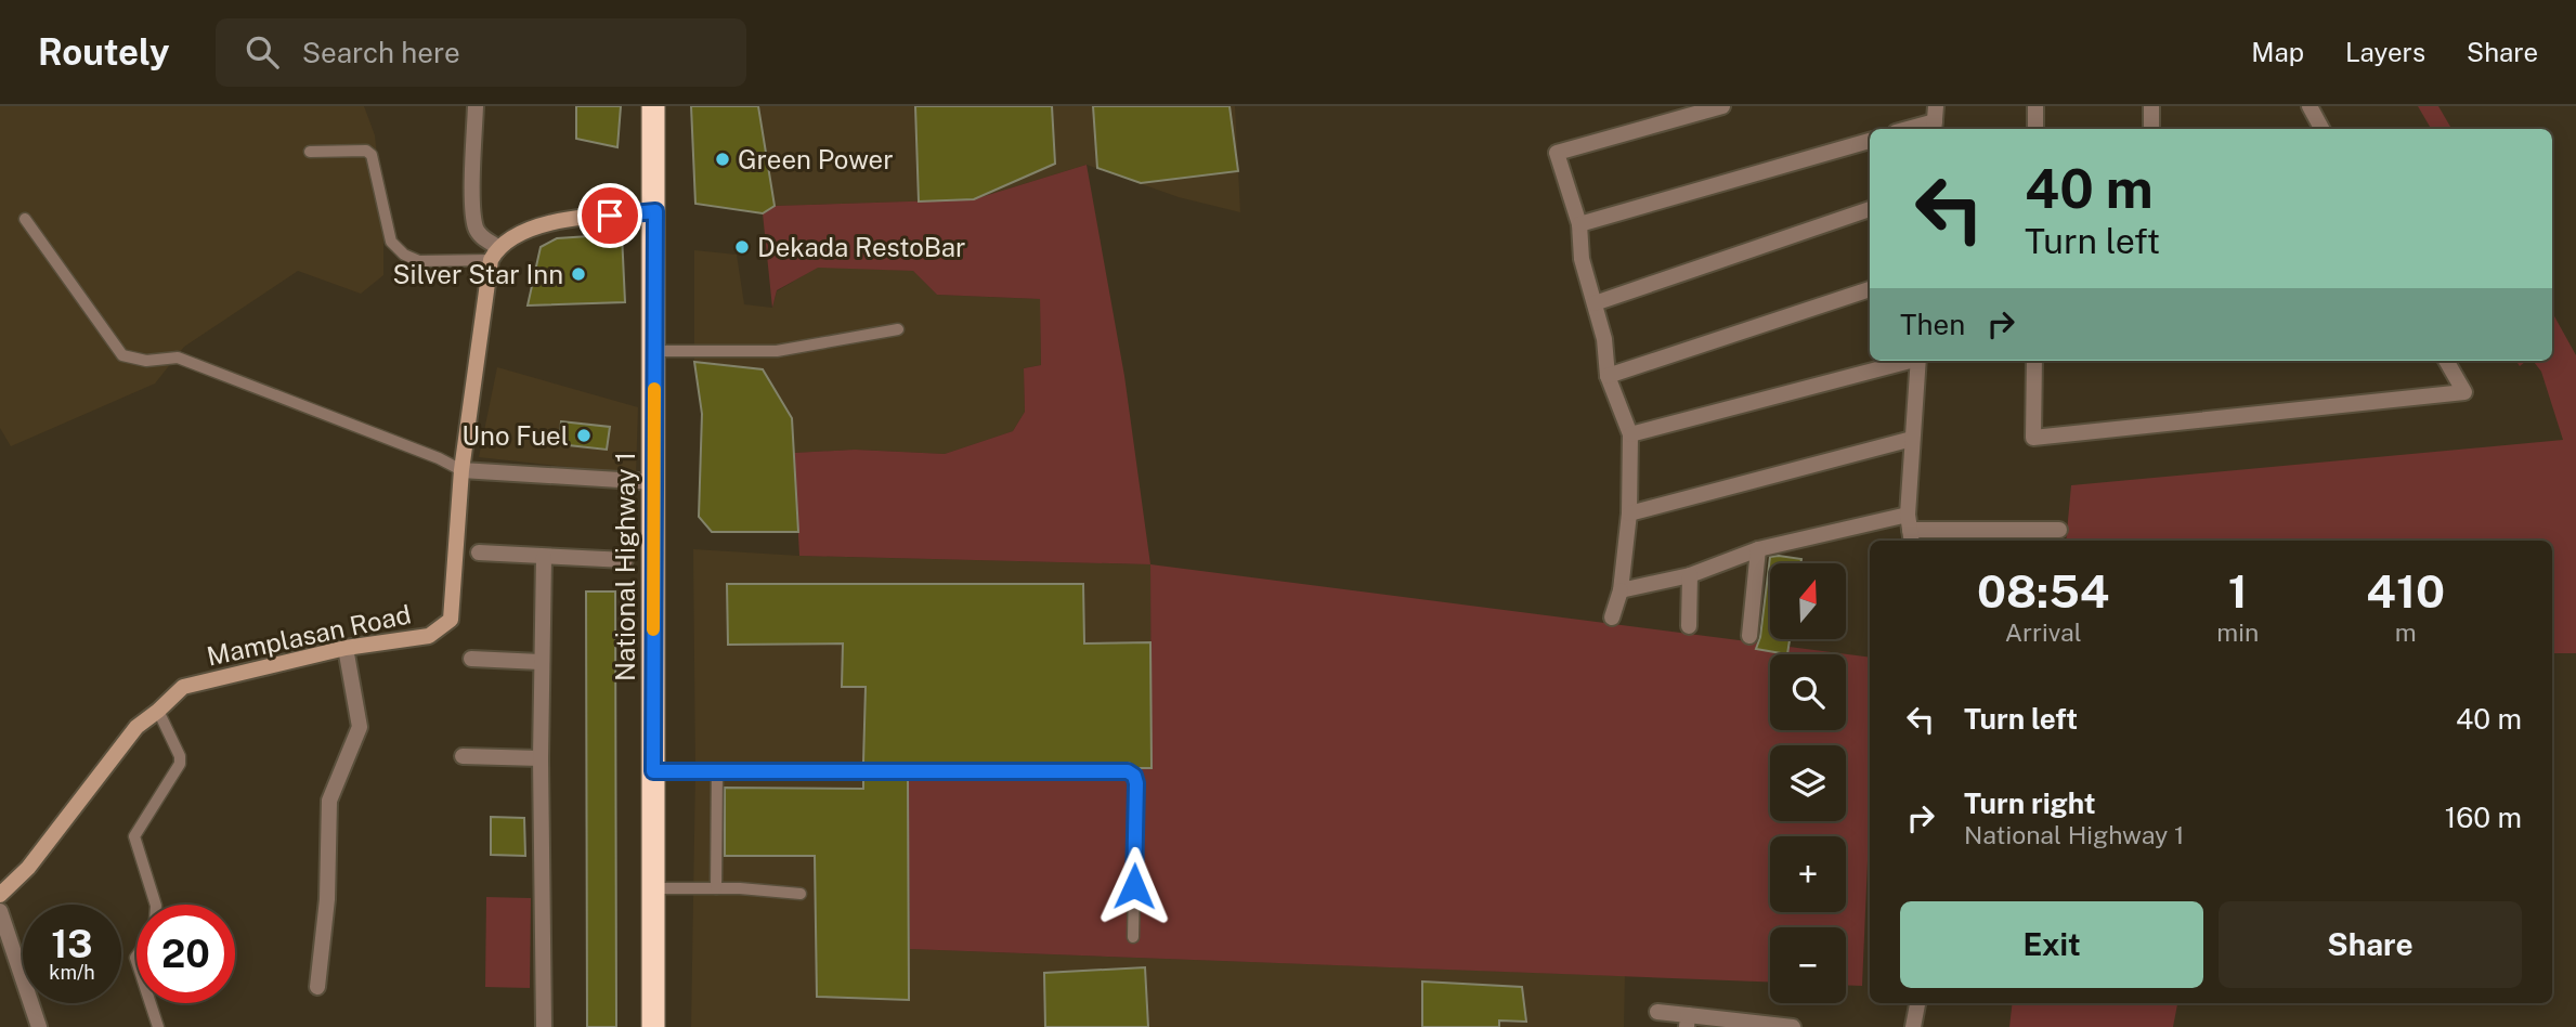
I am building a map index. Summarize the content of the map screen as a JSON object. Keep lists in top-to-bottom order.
{
  "streets": {
    "highway": ["National Highway 1"],
    "street": ["Mamplasan Road"]
  },
  "places": [
    "Green Power",
    "Dekada RestoBar",
    "Silver Star Inn",
    "Uno Fuel"
  ],
  "north": "top",
  "page": {
    "header": "Routely",
    "search": "Search here",
    "nav": ["Map", "Layers", "Share"],
    "turn": ["40 m", "Turn left"],
    "then": "Then",
    "eta": [
      "08:54",
      "Arrival",
      "1",
      "min",
      "410",
      "m"
    ],
    "map_buttons": ["+", "−"],
    "list": [
      {
        "name": "Turn left",
        "value": "40 m"
      },
      {
        "name": "Turn right",
        "note": "National Highway 1",
        "value": "160 m"
      }
    ],
    "buttons": ["Exit", "Share"],
    "speed": "13 km/h",
    "limit": "20"
  }
}
